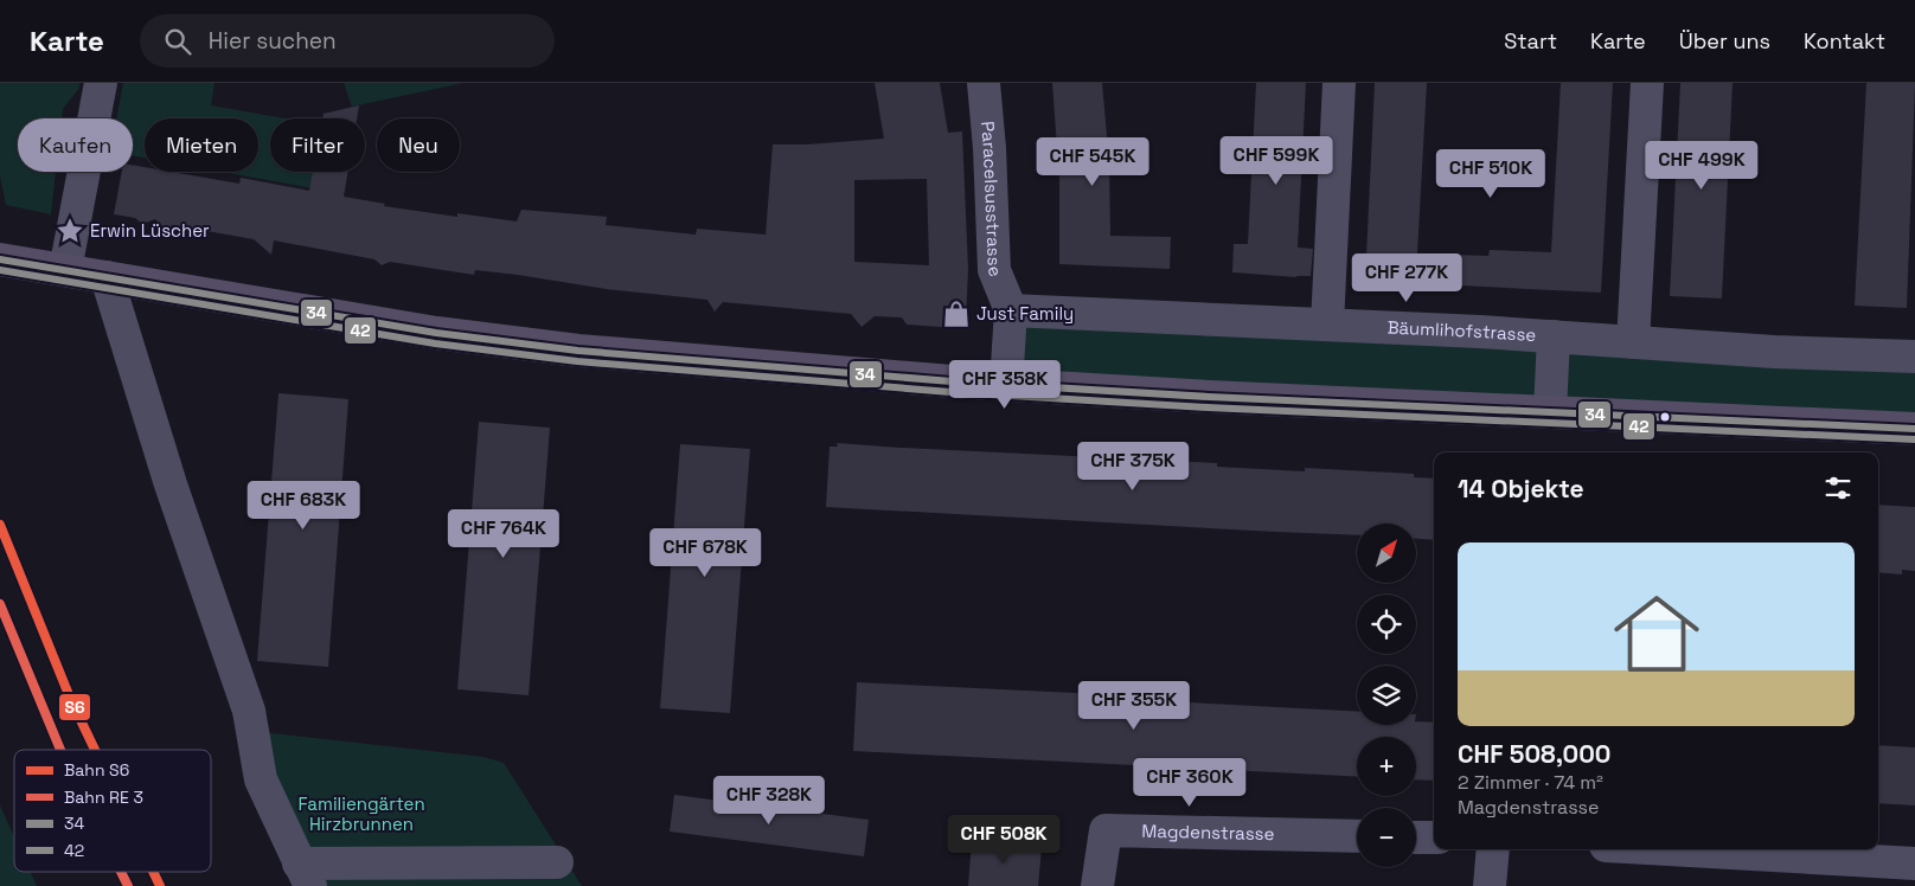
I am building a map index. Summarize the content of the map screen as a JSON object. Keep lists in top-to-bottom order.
{
  "streets": {
    "street": ["Paracelsusstrasse", "Bäumlihofstrasse", "Magdenstrasse"]
  },
  "crossings": [
    ["Paracelsusstrasse", "Bäumlihofstrasse"]
  ],
  "parks": ["Familiengärten Hirzbrunnen"],
  "places": {
    "place": ["Erwin Lüscher"],
    "shop": ["Just Family"]
  },
  "lines": ["transit line 34", "transit line 42", "rail line S6"],
  "legend": [
    "Bahn S6",
    "Bahn RE 3",
    "34",
    "42"
  ],
  "north": "top right",
  "page": {
    "header": "Karte",
    "search": "Hier suchen",
    "nav": [
      "Start",
      "Karte",
      "Über uns",
      "Kontakt"
    ],
    "chip": [
      "Kaufen",
      "Mieten",
      "Filter",
      "Neu"
    ],
    "price": [
      "CHF 599K",
      "CHF 545K",
      "CHF 499K",
      "CHF 510K",
      "CHF 277K",
      "CHF 358K",
      "CHF 375K",
      "CHF 683K",
      "CHF 764K",
      "CHF 678K",
      "CHF 355K",
      "CHF 360K",
      "CHF 328K",
      "CHF 508K"
    ],
    "heading": "14 Objekte",
    "map_buttons": ["+", "−"],
    "list": [
      {
        "name": "CHF 508,000",
        "note": "2 Zimmer · 74 m² · Magdenstrasse"
      }
    ]
  }
}
